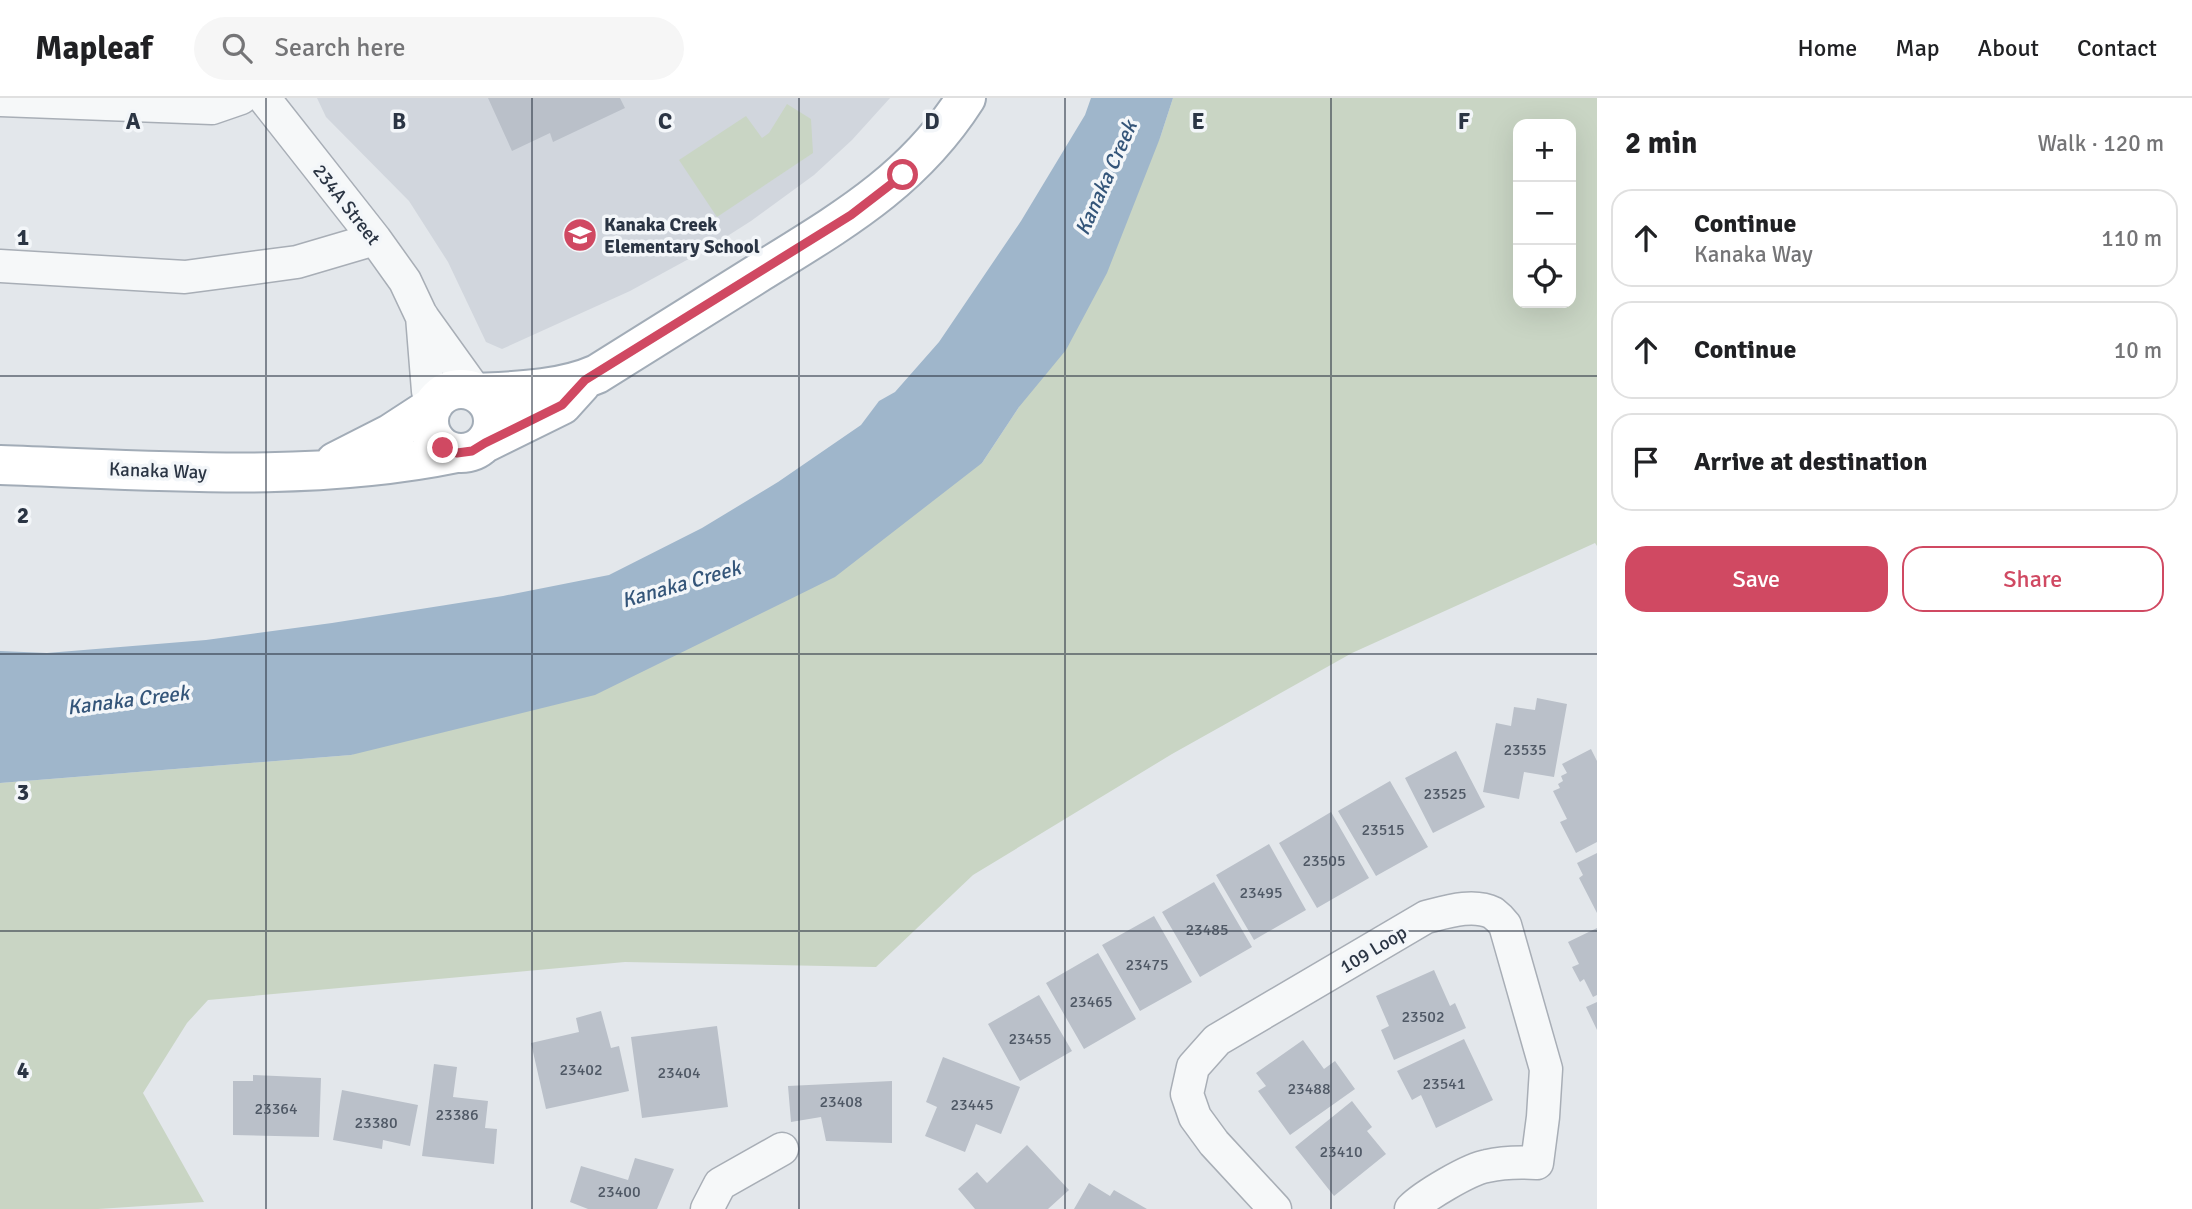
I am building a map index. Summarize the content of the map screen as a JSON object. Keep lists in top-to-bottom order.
{
  "streets": {
    "main road": ["Kanaka Way"],
    "street": ["234A Street", "109 Loop"]
  },
  "crossings": [
    ["234A Street", "Kanaka Way"]
  ],
  "water": ["Kanaka Creek"],
  "places": {
    "school or university": ["Kanaka Creek Elementary School"]
  },
  "house_numbers": [
    "23535",
    "23525",
    "23515",
    "23505",
    "23495",
    "23485",
    "23475",
    "23465",
    "23502",
    "23455",
    "23402",
    "23404",
    "23541",
    "23488",
    "23408",
    "23445",
    "23364",
    "23386",
    "23380",
    "23410",
    "23400"
  ],
  "page": {
    "header": "Mapleaf",
    "search": "Search here",
    "nav": [
      "Home",
      "Map",
      "About",
      "Contact"
    ],
    "heading": ["2 min", "Walk · 120 m"],
    "map_buttons": ["+", "−"],
    "list": [
      ["Continue", "Kanaka Way", "110 m"],
      ["Continue", "10 m"],
      "Arrive at destination"
    ],
    "buttons": ["Save", "Share"]
  },
  "grid": {
    "columns": [
      "A",
      "B",
      "C",
      "D",
      "E",
      "F"
    ],
    "rows": [
      "1",
      "2",
      "3",
      "4"
    ]
  }
}
